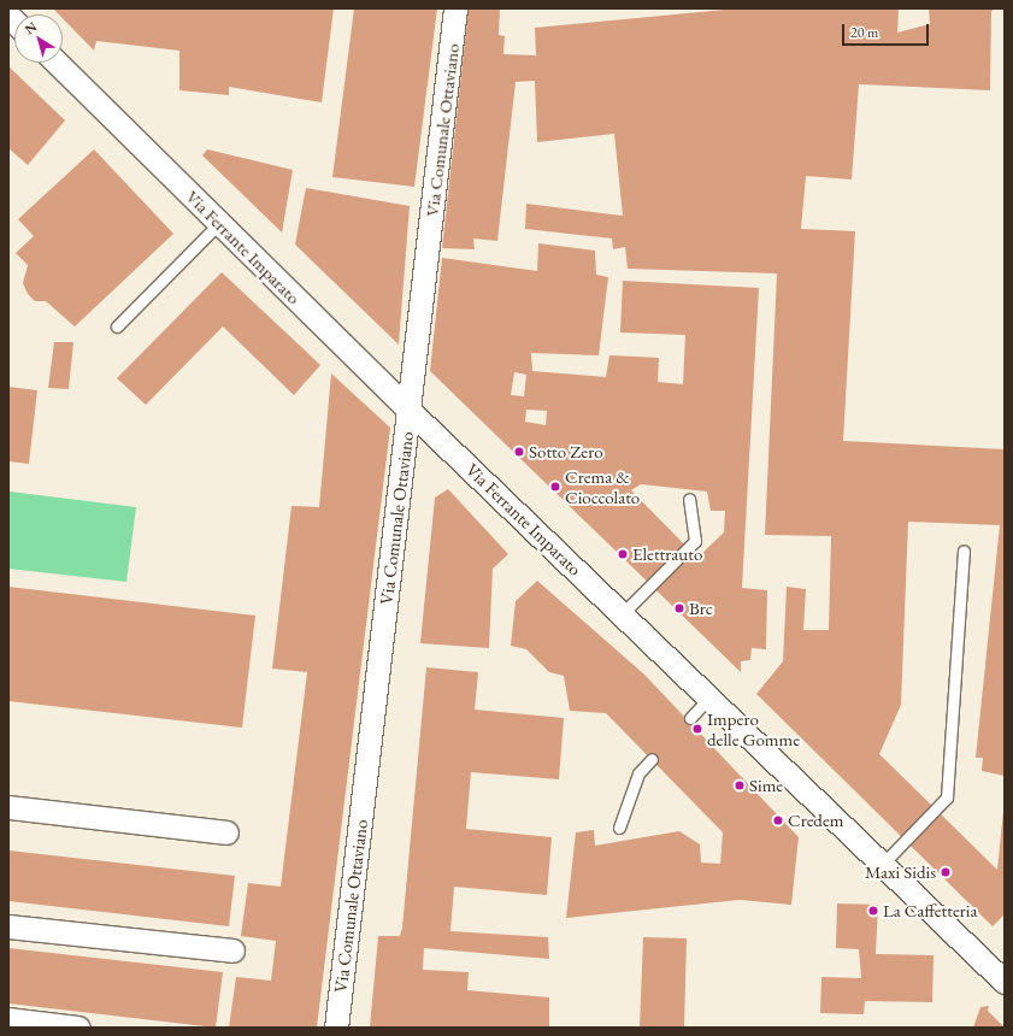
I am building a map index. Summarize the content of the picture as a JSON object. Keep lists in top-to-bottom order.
{
  "streets": {
    "street": ["Via Comunale Ottaviano", "Via Ferrante Imparato"]
  },
  "crossings": [
    ["Via Comunale Ottaviano", "Via Ferrante Imparato"]
  ],
  "places": [
    "Sotto Zero",
    "Crema & Cioccolato",
    "Elettrauto",
    "Brc",
    "Impero delle Gomme",
    "Sime",
    "Credem",
    "Maxi Sidis",
    "La Caffetteria"
  ],
  "scale_bar": "20 m",
  "north": "top left"
}
